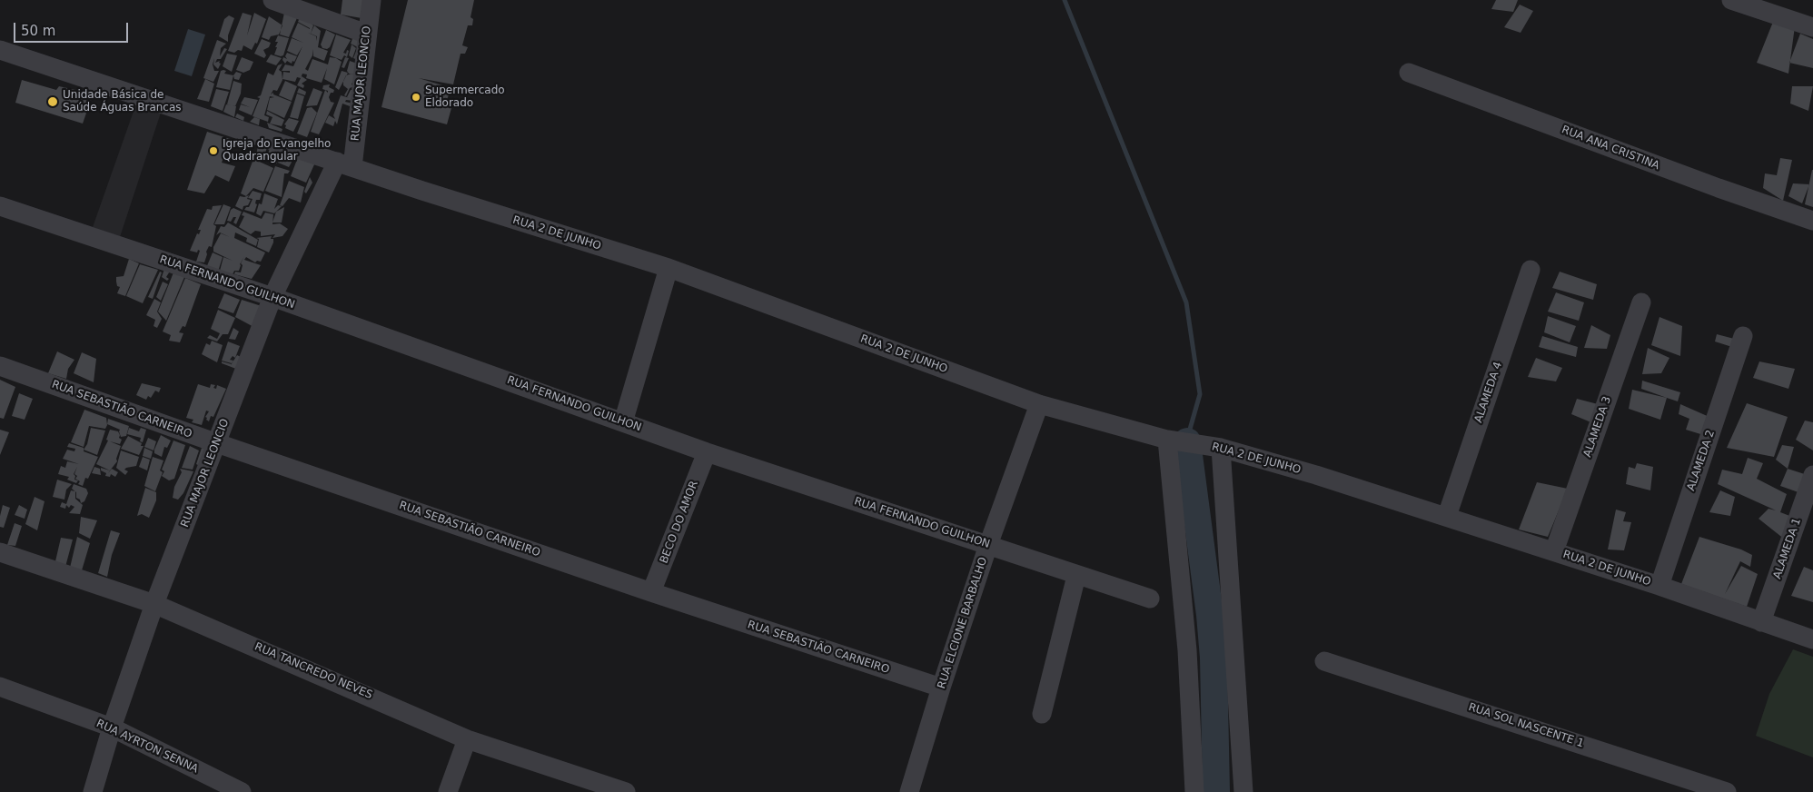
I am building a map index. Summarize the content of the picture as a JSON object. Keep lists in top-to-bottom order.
{
  "streets": {
    "street": [
      "RUA MAJOR LEONCIO",
      "RUA ANA CRISTINA",
      "RUA 2 DE JUNHO",
      "RUA FERNANDO GUILHON",
      "ALAMEDA 4",
      "RUA SEBASTIÃO CARNEIRO",
      "ALAMEDA 3",
      "ALAMEDA 2",
      "BECO DO AMOR",
      "ALAMEDA 1",
      "RUA ELCIONE BARBALHO",
      "RUA TANCREDO NEVES",
      "RUA SOL NASCENTE 1",
      "RUA AYRTON SENNA"
    ]
  },
  "crossings": [
    ["RUA MAJOR LEONCIO", "RUA 2 DE JUNHO"],
    ["RUA MAJOR LEONCIO", "RUA FERNANDO GUILHON"],
    ["RUA MAJOR LEONCIO", "RUA SEBASTIÃO CARNEIRO"],
    ["RUA MAJOR LEONCIO", "RUA TANCREDO NEVES"],
    ["RUA MAJOR LEONCIO", "RUA AYRTON SENNA"],
    ["RUA 2 DE JUNHO", "ALAMEDA 4"],
    ["RUA 2 DE JUNHO", "ALAMEDA 3"],
    ["RUA 2 DE JUNHO", "ALAMEDA 2"],
    ["RUA 2 DE JUNHO", "ALAMEDA 1"],
    ["RUA 2 DE JUNHO", "RUA ELCIONE BARBALHO"],
    ["RUA FERNANDO GUILHON", "BECO DO AMOR"],
    ["RUA FERNANDO GUILHON", "RUA ELCIONE BARBALHO"],
    ["RUA SEBASTIÃO CARNEIRO", "BECO DO AMOR"],
    ["RUA SEBASTIÃO CARNEIRO", "RUA ELCIONE BARBALHO"]
  ],
  "places": ["Supermercado Eldorado", "Unidade Básica de Saúde Águas Brancas", "Igreja do Evangelho Quadrangular"],
  "scale_bar": "50 m"
}
